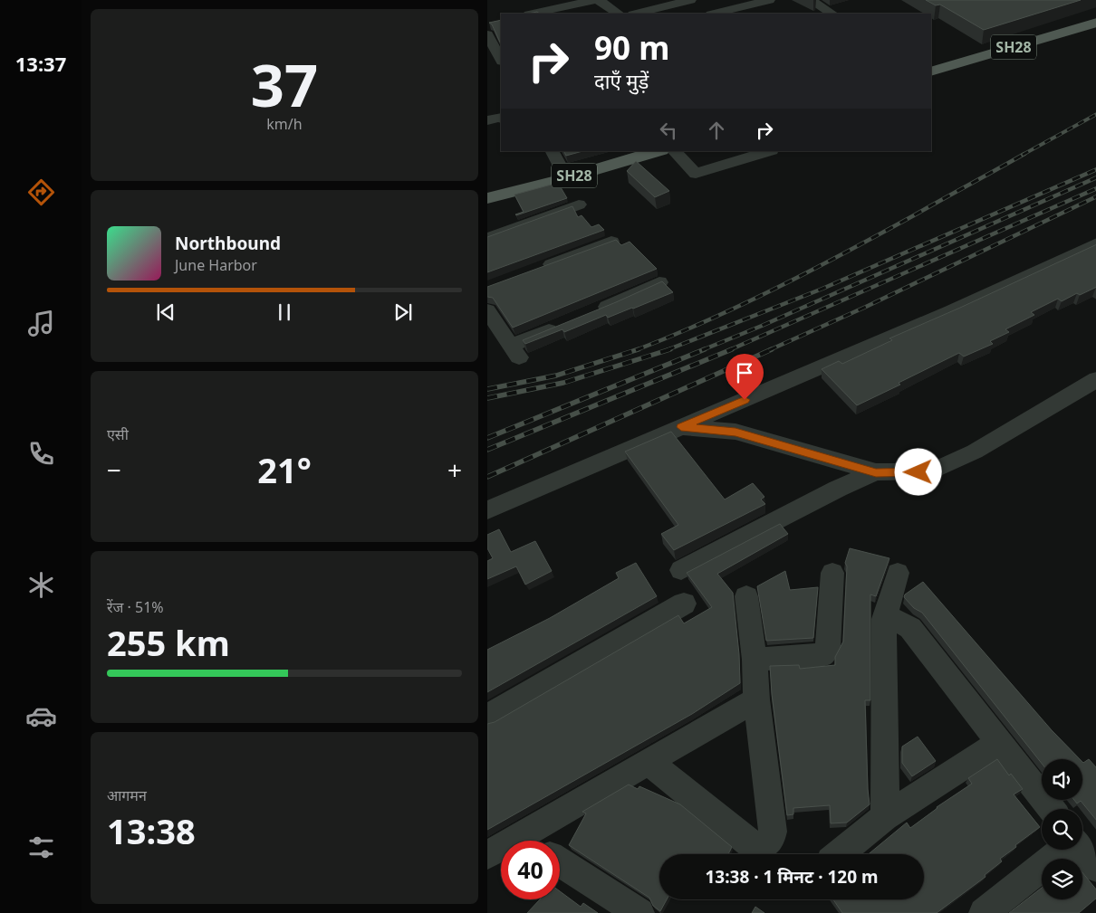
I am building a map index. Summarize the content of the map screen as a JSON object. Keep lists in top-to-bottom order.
{
  "streets": {
    "main road": ["SH28"]
  },
  "page": {
    "tabs": "13:37",
    "tile": [
      ["37", "km/h"],
      "एसी",
      ["रेंज · 51%", "255 km"],
      ["आगमन", "13:38"]
    ],
    "turn": ["90 m", "दाएँ मुड़ें"],
    "song": ["Northbound", "June Harbor"],
    "heat": ["−", "21°", "+"],
    "limit": "40",
    "trip": "13:38 · 1 मिनट · 120 m"
  }
}
